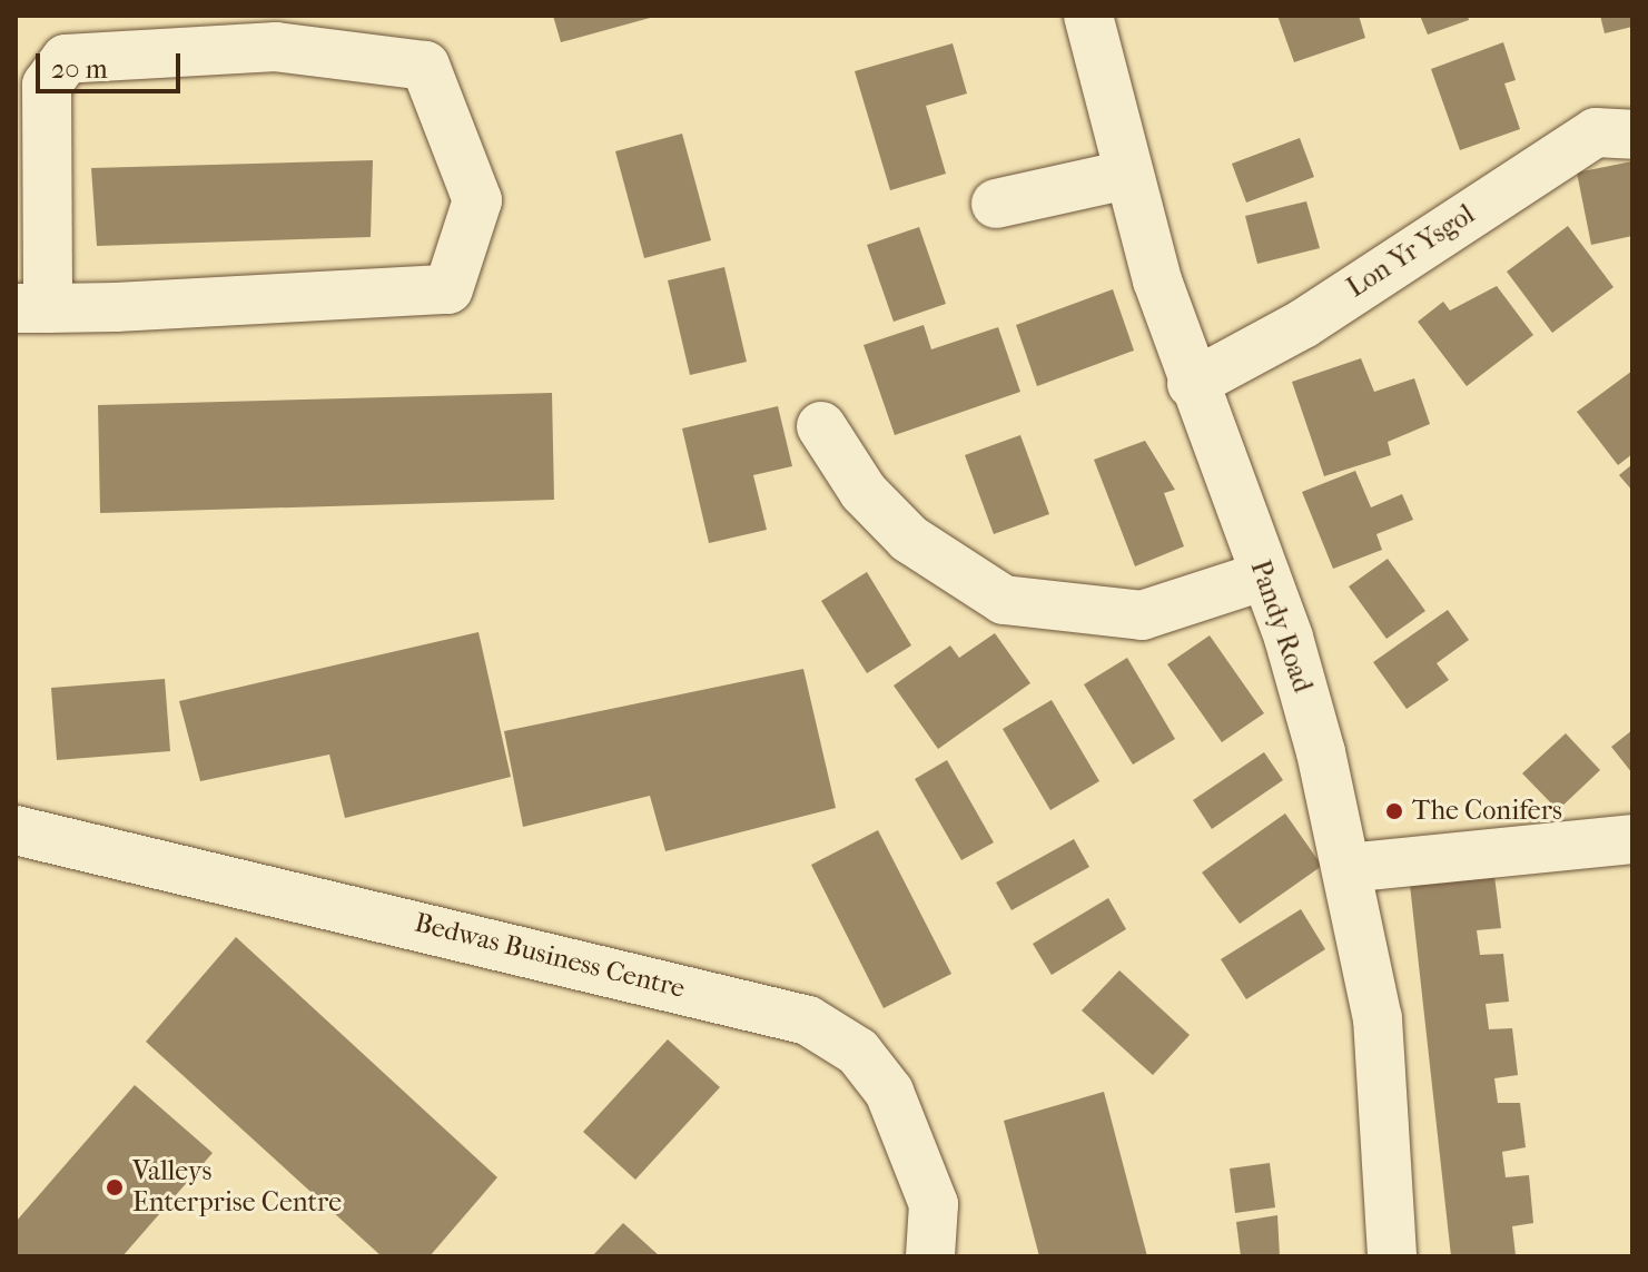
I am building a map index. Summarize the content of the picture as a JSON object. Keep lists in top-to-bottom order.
{
  "streets": {
    "street": ["Lon Yr Ysgol", "Pandy Road", "Bedwas Business Centre"]
  },
  "crossings": [
    ["Lon Yr Ysgol", "Pandy Road"]
  ],
  "places": ["The Conifers", "Valleys Enterprise Centre"],
  "scale_bar": "20 m"
}
